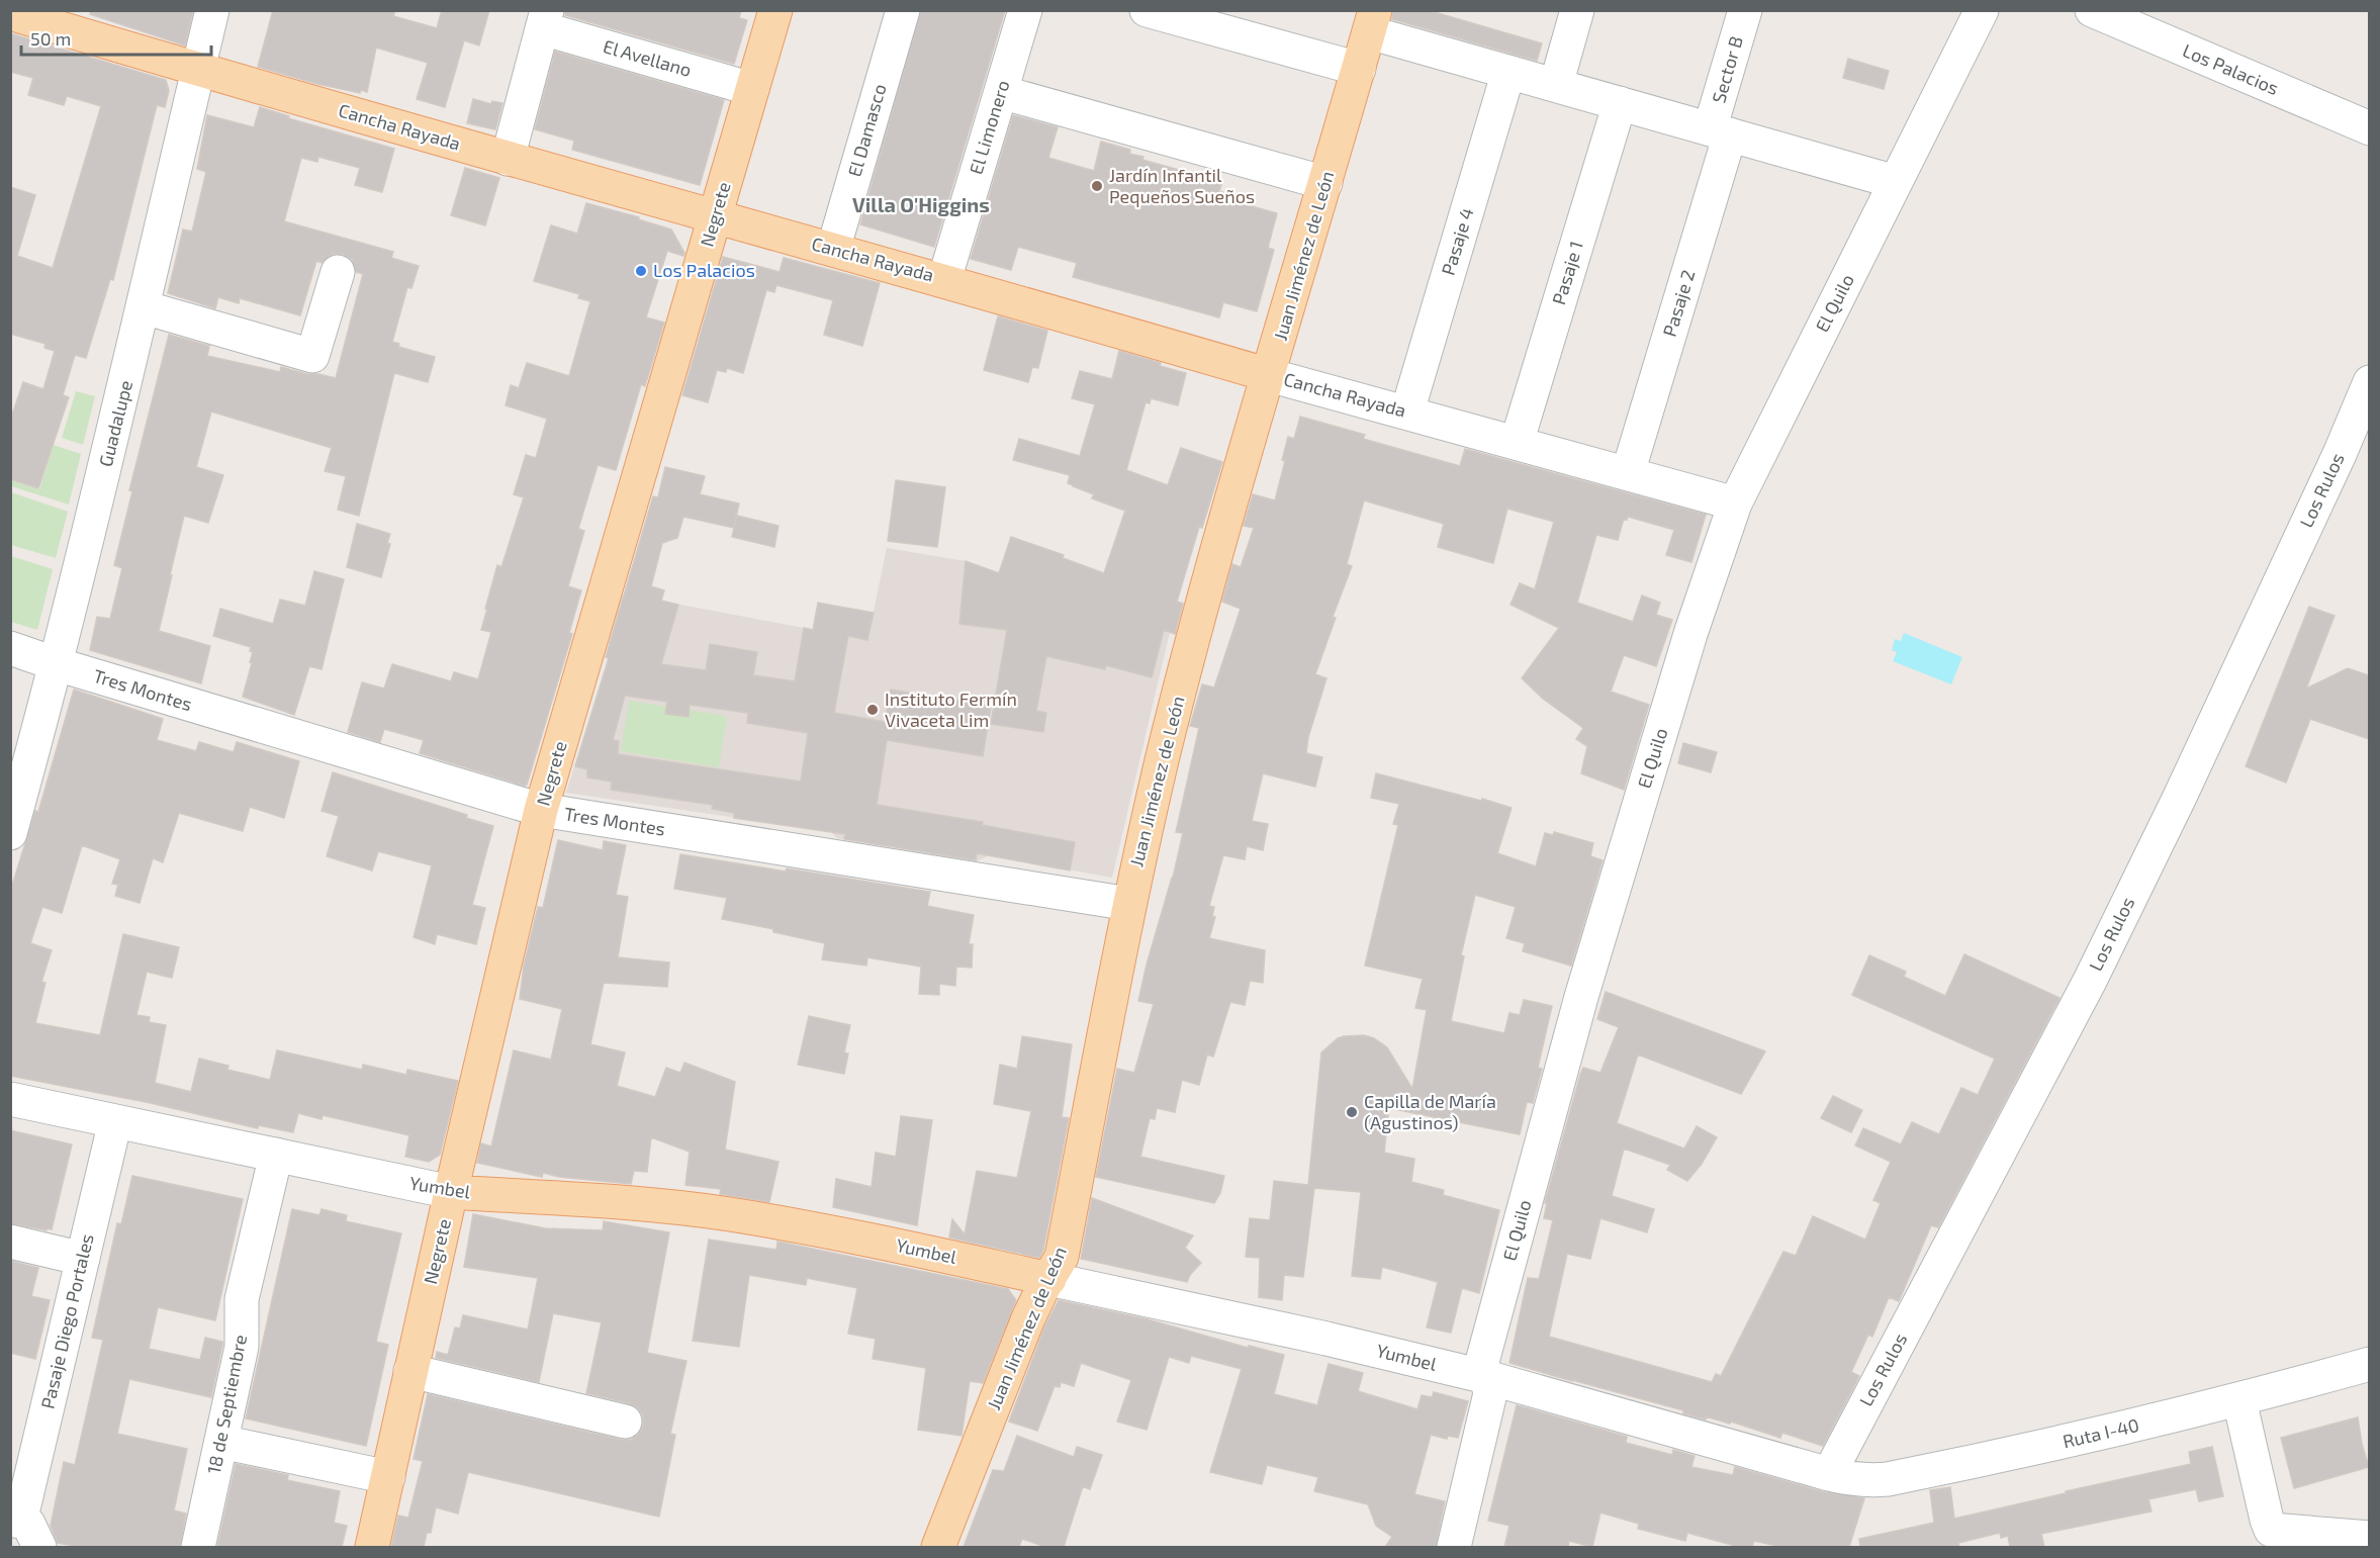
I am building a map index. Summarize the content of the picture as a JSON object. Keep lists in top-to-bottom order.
{
  "streets": {
    "main road": [
      "Cancha Rayada",
      "Negrete",
      "Juan Jiménez de León",
      "Yumbel"
    ],
    "street": [
      "El Avellano",
      "Sector B",
      "Los Palacios",
      "El Limonero",
      "El Damasco",
      "Pasaje 4",
      "Pasaje 1",
      "Pasaje 2",
      "El Quilo",
      "Guadalupe",
      "Los Rulos",
      "Tres Montes",
      "Pasaje Diego Portales",
      "18 de Septiembre",
      "Ruta I-40"
    ]
  },
  "crossings": [
    ["El Avellano", "Negrete"],
    ["Sector B", "Pasaje 2"],
    ["Cancha Rayada", "El Limonero"],
    ["Cancha Rayada", "El Damasco"],
    ["Cancha Rayada", "Negrete"],
    ["Cancha Rayada", "Pasaje 4"],
    ["Cancha Rayada", "Juan Jiménez de León"],
    ["Cancha Rayada", "Pasaje 1"],
    ["Cancha Rayada", "Pasaje 2"],
    ["Cancha Rayada", "El Quilo"],
    ["Cancha Rayada", "Guadalupe"],
    ["Negrete", "Tres Montes"],
    ["Negrete", "Yumbel"],
    ["Juan Jiménez de León", "Tres Montes"],
    ["Juan Jiménez de León", "Yumbel"],
    ["El Quilo", "Yumbel"],
    ["Guadalupe", "Tres Montes"],
    ["Los Rulos", "Yumbel"],
    ["Los Rulos", "Ruta I-40"],
    ["Yumbel", "Pasaje Diego Portales"],
    ["Yumbel", "18 de Septiembre"],
    ["Yumbel", "Ruta I-40"]
  ],
  "districts": ["Villa O'Higgins"],
  "places": [
    "Jardín Infantil Pequeños Sueños",
    "Los Palacios",
    "Instituto Fermín Vivaceta Lim",
    "Capilla de María (Agustinos)"
  ],
  "scale_bar": "50 m"
}
